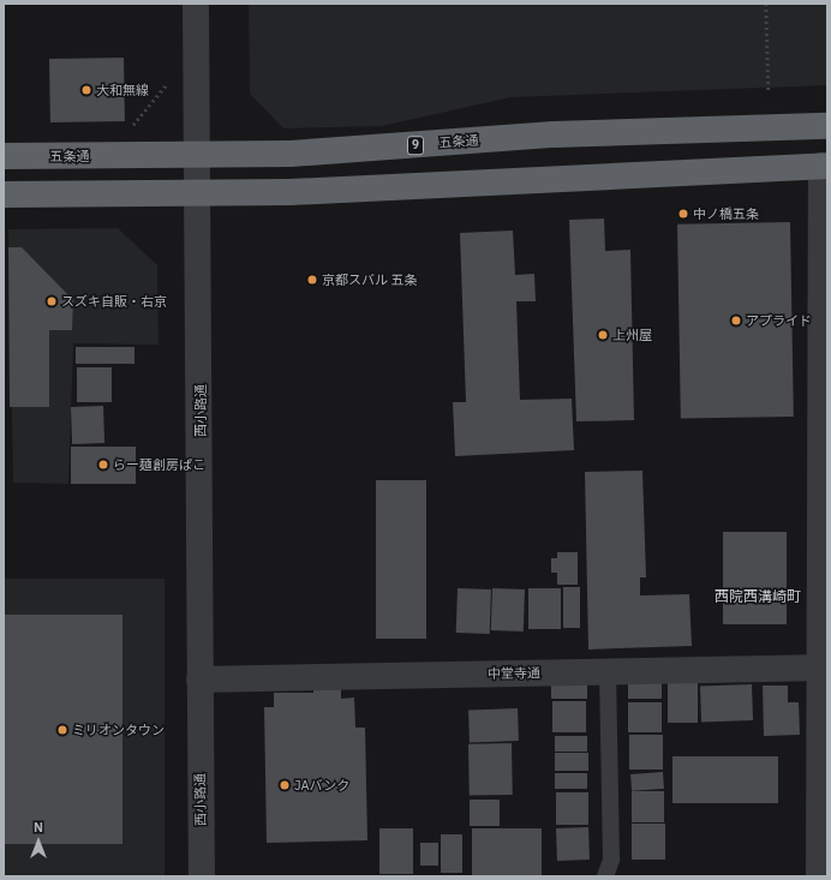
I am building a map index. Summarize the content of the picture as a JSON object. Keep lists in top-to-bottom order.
{
  "streets": {
    "highway": ["五条通", "9"],
    "street": ["西小路通", "中堂寺通"]
  },
  "crossings": [
    ["五条通", "西小路通"],
    ["西小路通", "中堂寺通"]
  ],
  "districts": ["西院西溝崎町"],
  "places": [
    "大和無線",
    "中ノ橋五条",
    "京都スバル 五条",
    "スズキ自販・右京",
    "アプライド",
    "上州屋",
    "らー麺創房ぱこ",
    "ミリオンタウン",
    "JAバンク"
  ],
  "north": "top"
}
